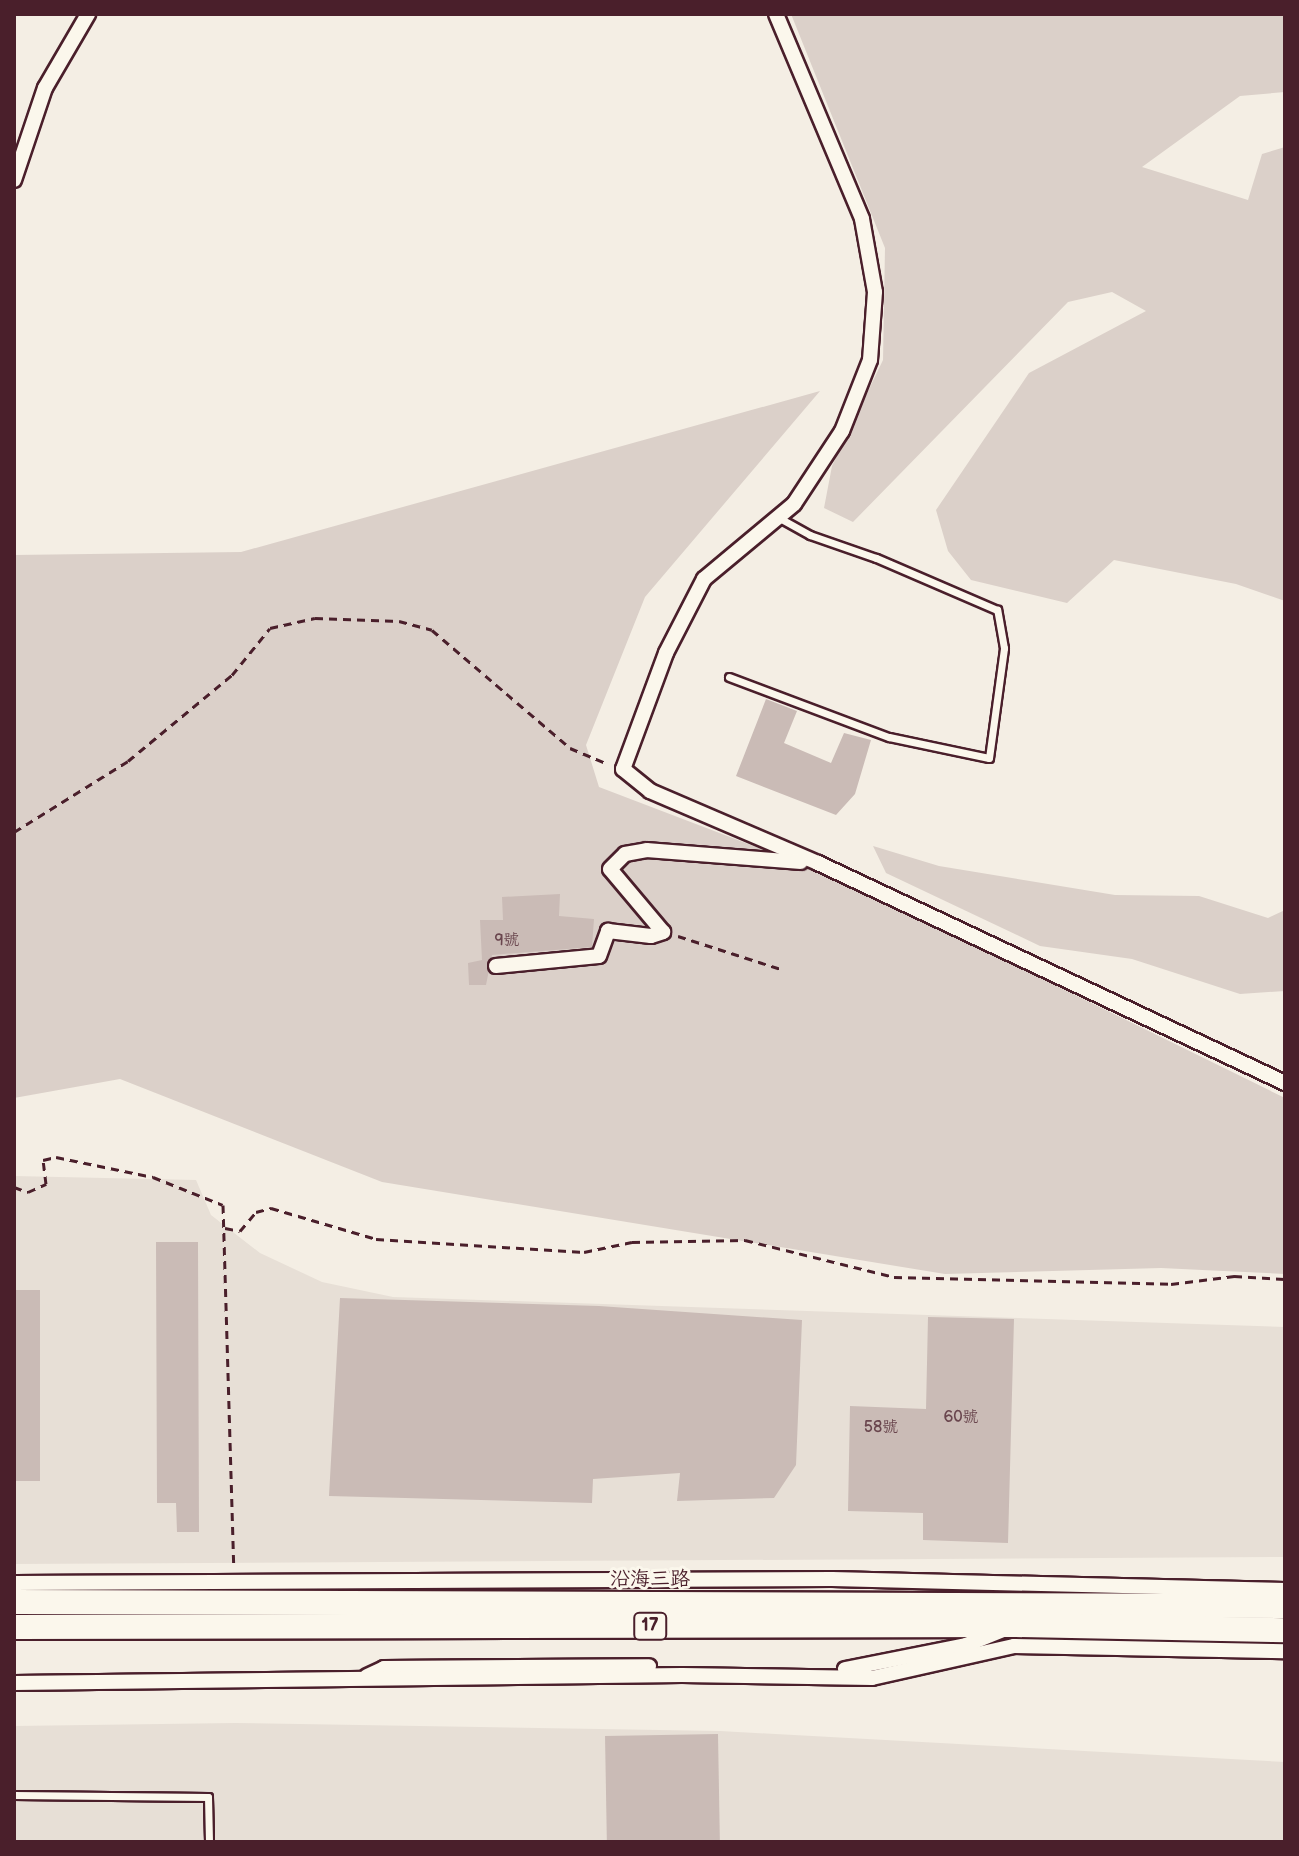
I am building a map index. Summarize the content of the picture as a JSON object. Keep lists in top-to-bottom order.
{
  "streets": {
    "main road": ["沿海三路", "17"]
  },
  "house_numbers": ["9號", "60號", "58號"]
}
